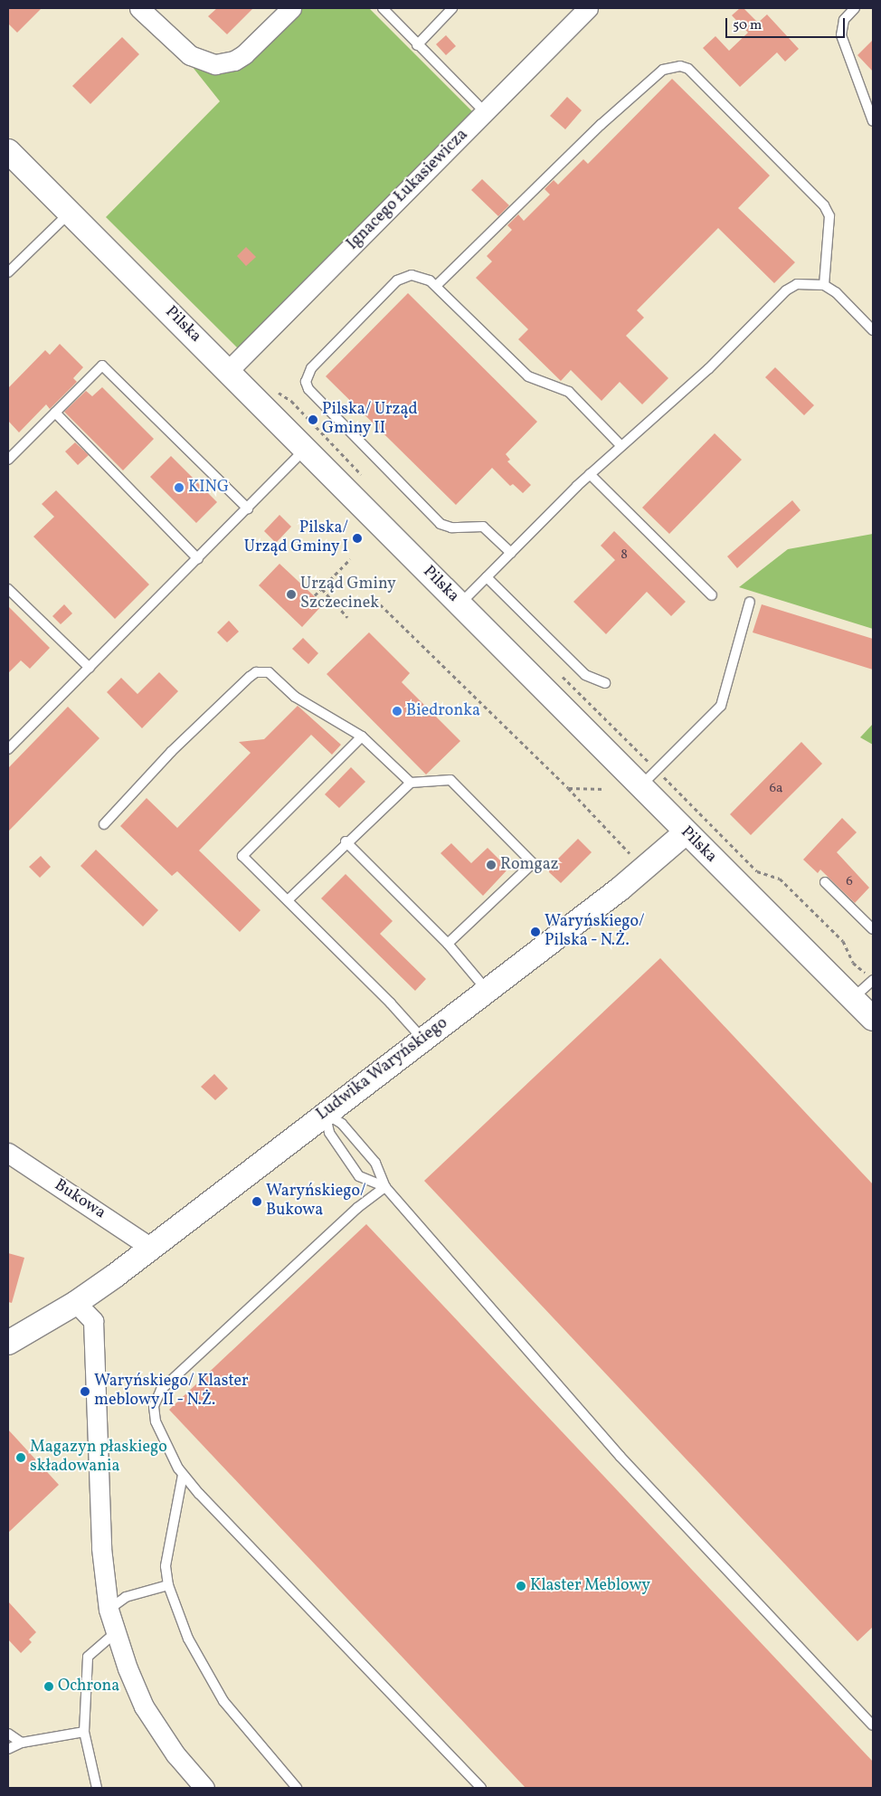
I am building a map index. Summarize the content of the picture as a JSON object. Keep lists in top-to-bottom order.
{
  "streets": {
    "street": [
      "Ignacego Łukasiewicza",
      "Pilska",
      "Ludwika Waryńskiego",
      "Bukowa"
    ]
  },
  "crossings": [
    ["Ignacego Łukasiewicza", "Pilska"],
    ["Pilska", "Ludwika Waryńskiego"],
    ["Ludwika Waryńskiego", "Bukowa"]
  ],
  "places": [
    "Pilska/ Urząd Gminy II",
    "KING",
    "Pilska/ Urząd Gminy I",
    "Urząd Gminy Szczecinek",
    "Biedronka",
    "Romgaz",
    "Waryńskiego/ Pilska - N.Ż.",
    "Waryńskiego/ Bukowa",
    "Waryńskiego/ Klaster meblowy II - N.Ż.",
    "Magazyn płaskiego składowania",
    "Klaster Meblowy",
    "Ochrona"
  ],
  "house_numbers": ["8", "6a", "6"],
  "scale_bar": "50 m"
}
